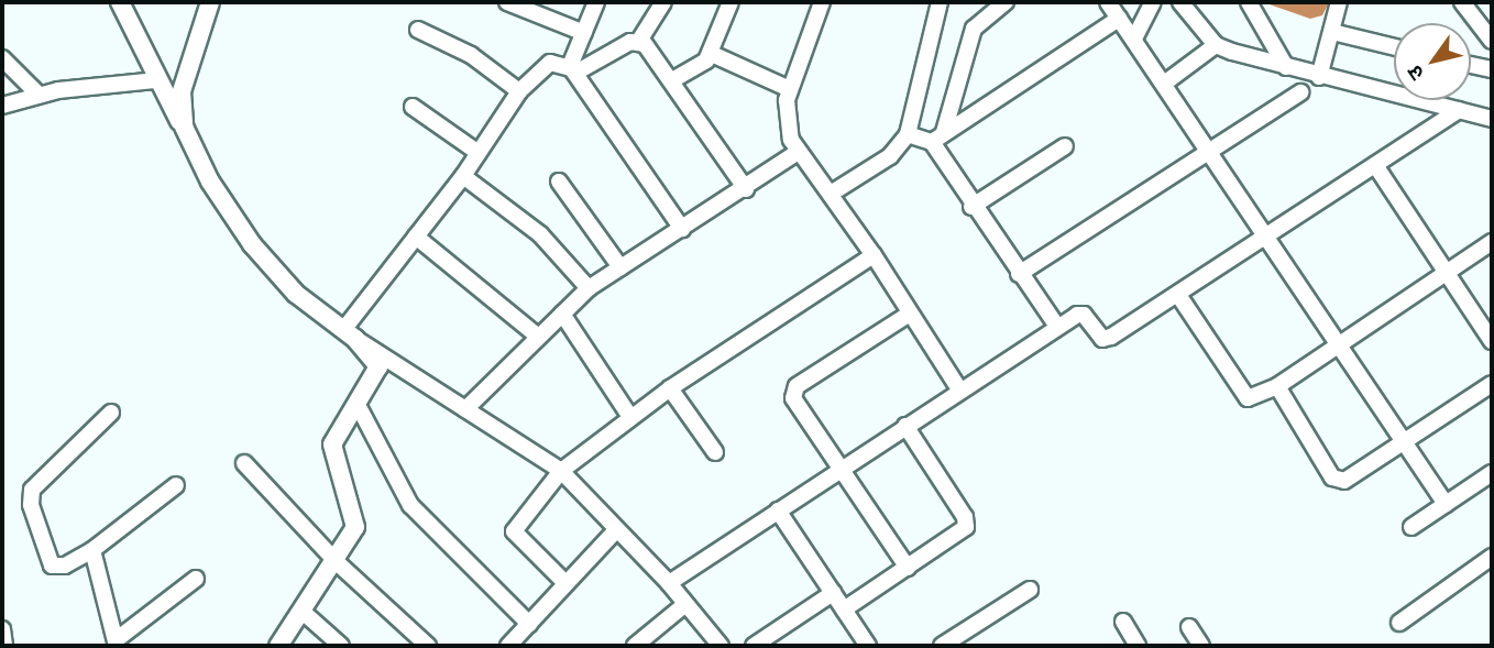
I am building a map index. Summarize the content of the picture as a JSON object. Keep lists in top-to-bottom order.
{
  "north": "bottom left"
}
